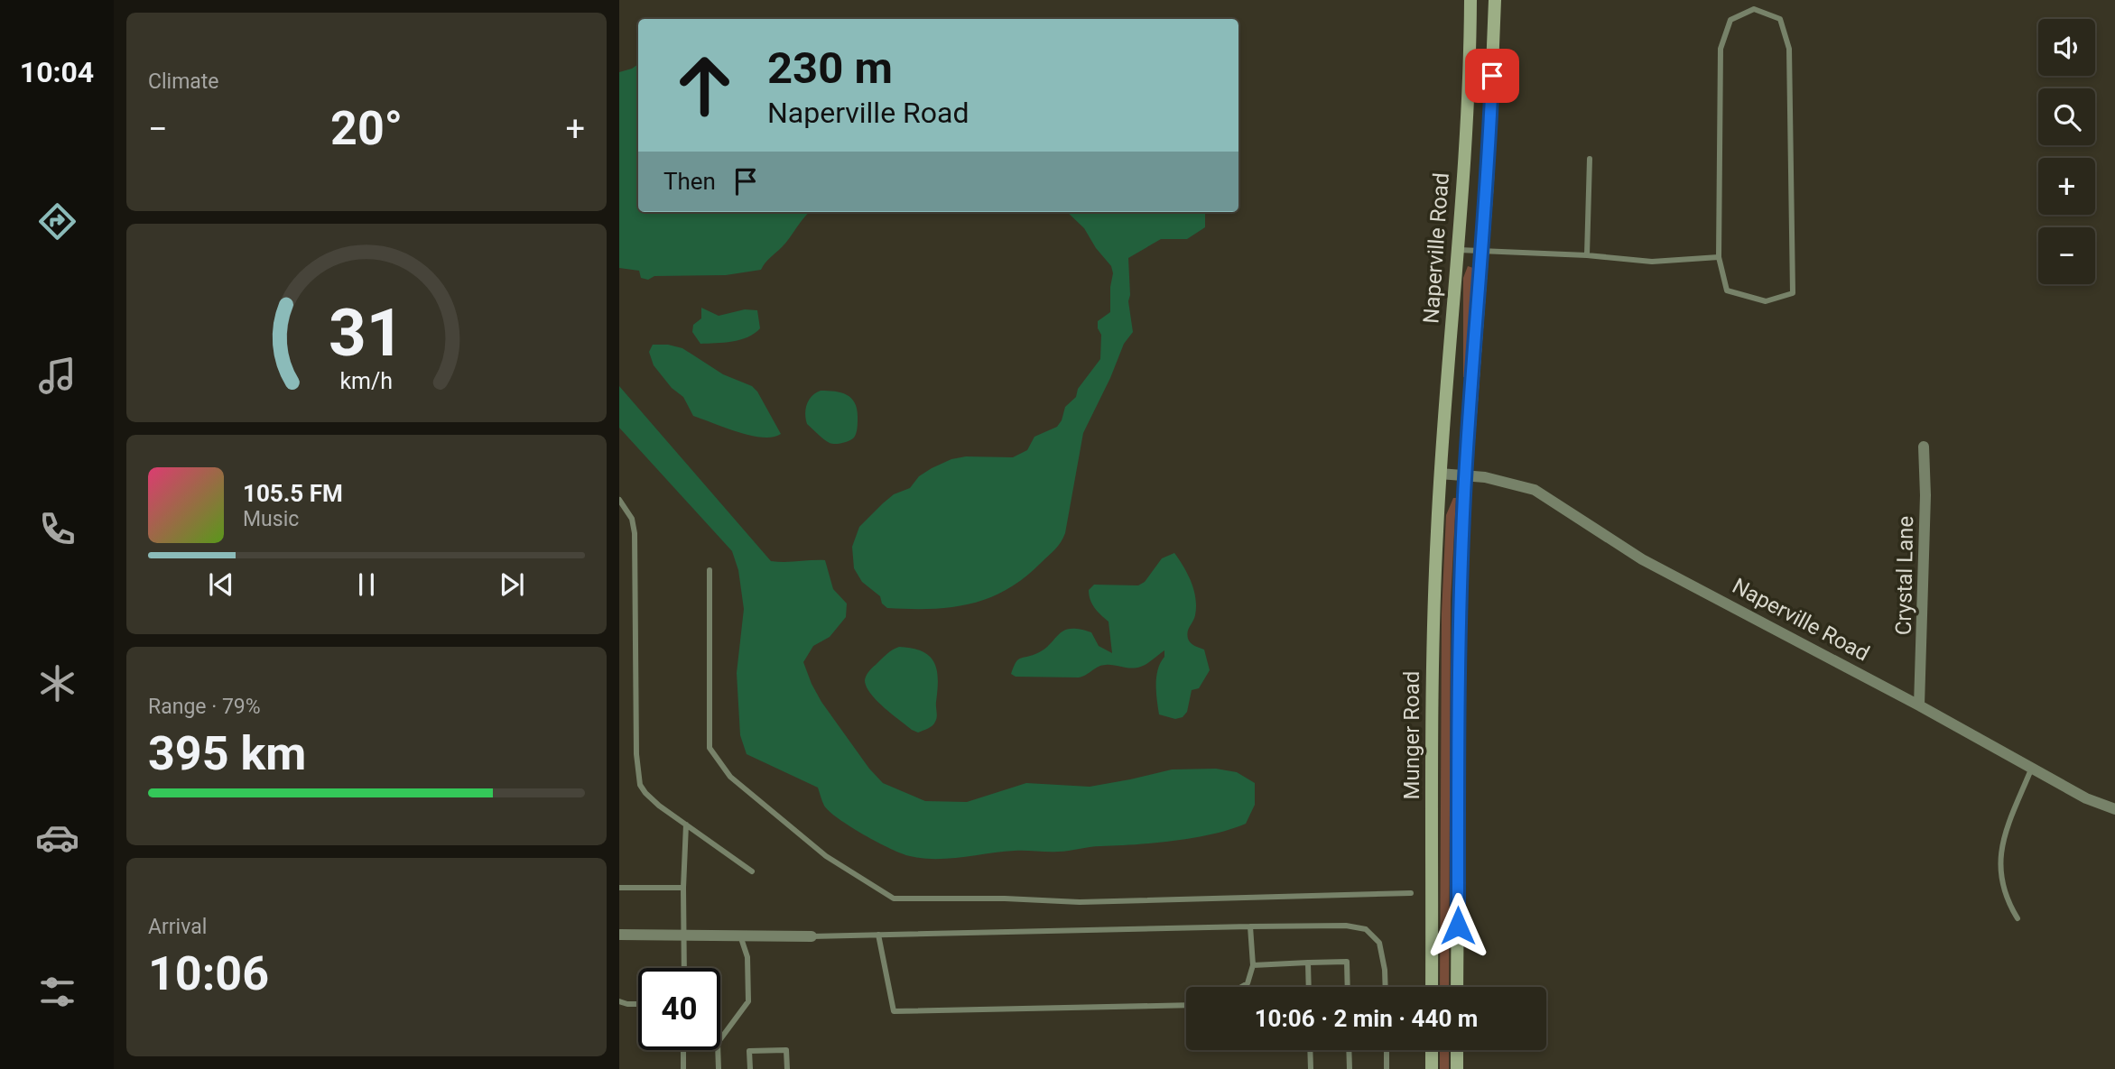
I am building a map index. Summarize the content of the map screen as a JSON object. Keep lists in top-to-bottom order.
{
  "streets": {
    "street": ["Naperville Road", "Crystal Lane", "Munger Road"]
  },
  "crossings": [
    ["Naperville Road", "Crystal Lane"],
    ["Naperville Road", "Munger Road"]
  ],
  "page": {
    "tabs": "10:04",
    "tile": [
      "Climate",
      ["Range · 79%", "395 km"],
      ["Arrival", "10:06"]
    ],
    "map_buttons": ["+", "−"],
    "turn": ["230 m", "Naperville Road"],
    "heat": ["−", "20°", "+"],
    "then": "Then",
    "song": ["105.5 FM", "Music"],
    "limit": "40",
    "trip": "10:06 · 2 min · 440 m",
    "gauge": ["31", "km/h"]
  }
}
